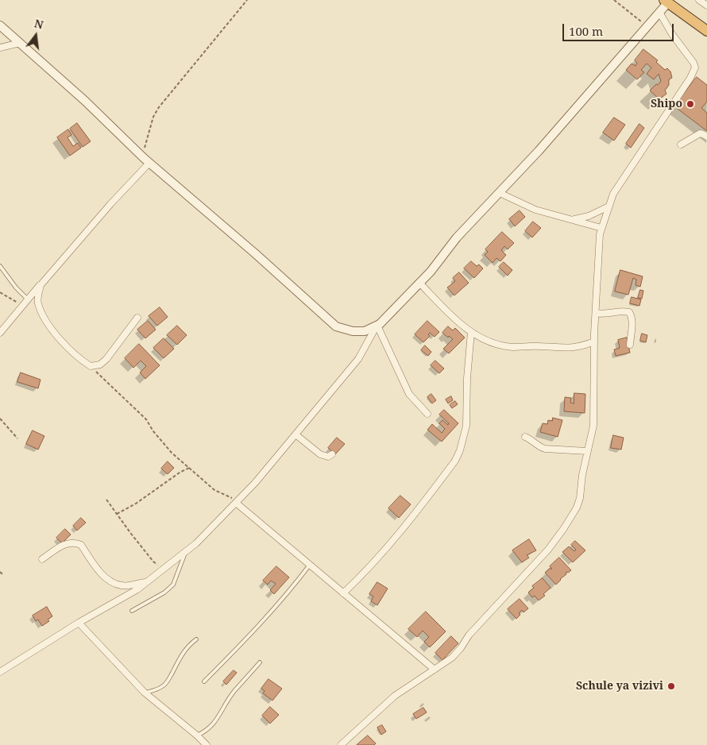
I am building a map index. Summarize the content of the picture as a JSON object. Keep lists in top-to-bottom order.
{
  "places": ["Shipo", "Schule ya vizivi"],
  "scale_bar": "100 m",
  "north": "top"
}
